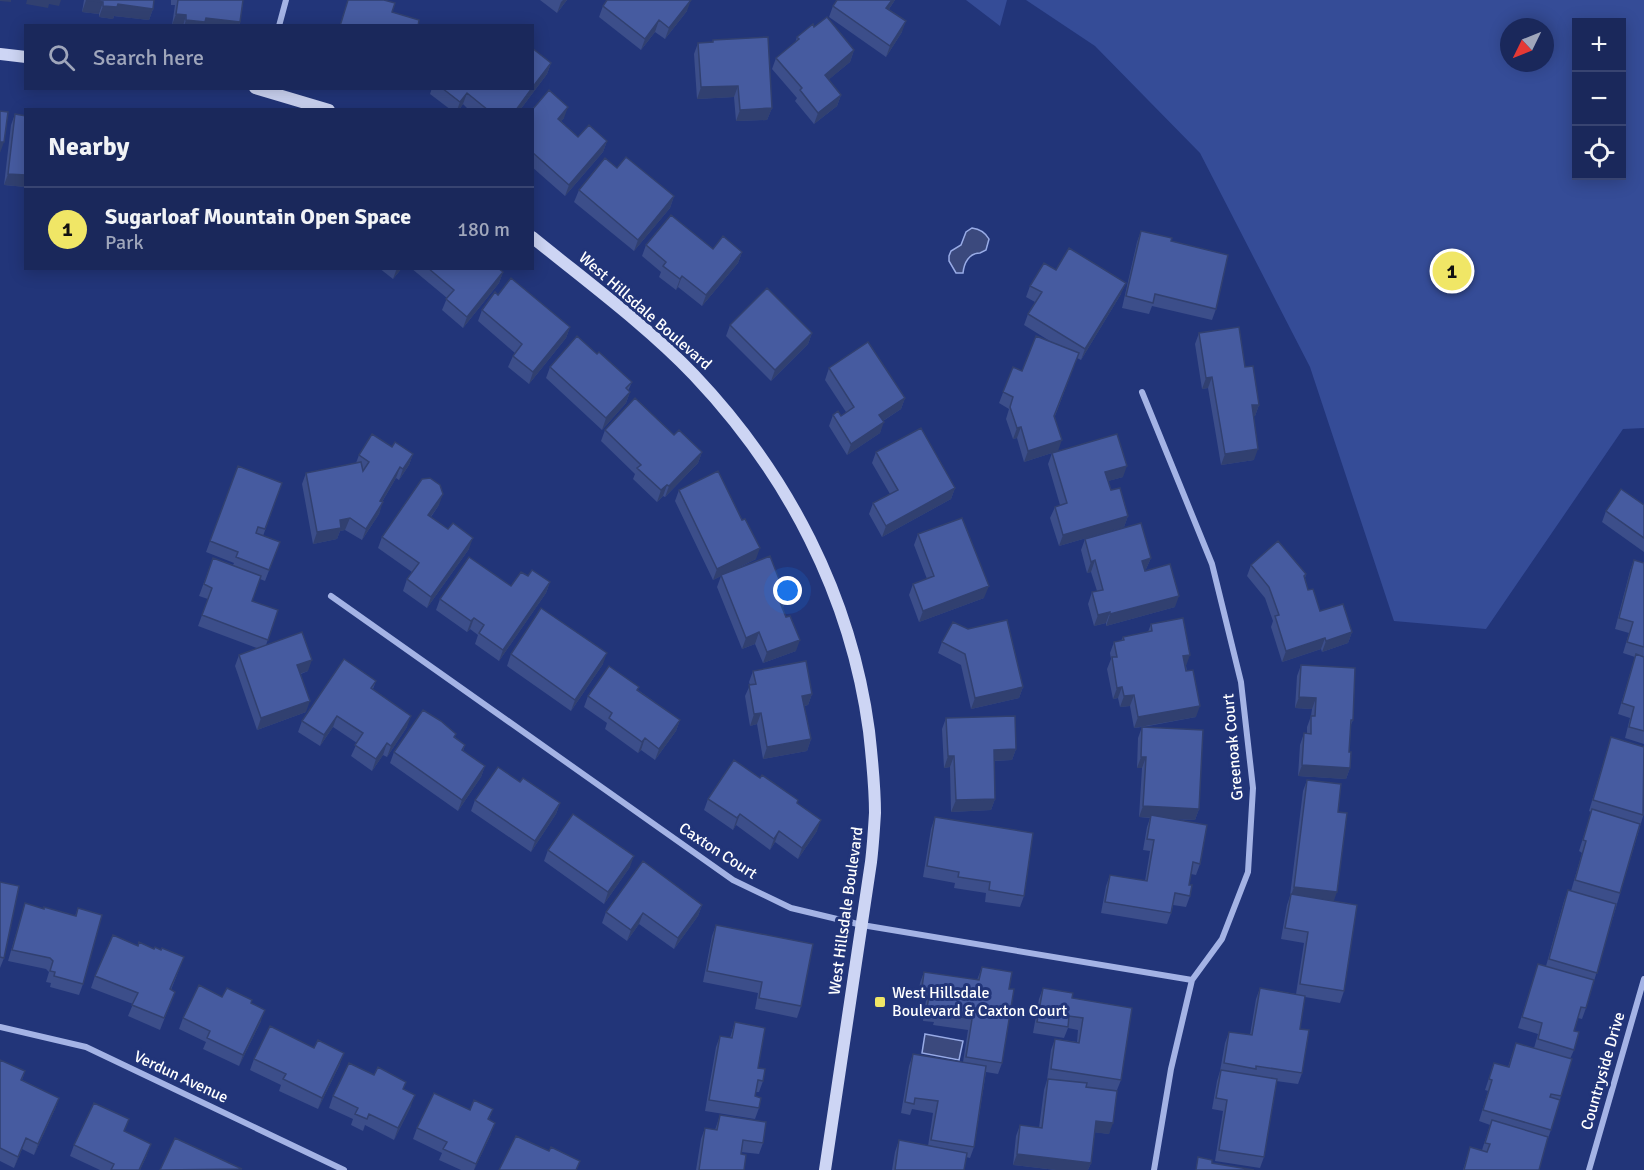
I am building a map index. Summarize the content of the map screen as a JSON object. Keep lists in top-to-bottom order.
{
  "streets": {
    "main road": ["West Hillsdale Boulevard"],
    "street": [
      "Greenoak Court",
      "Caxton Court",
      "Countryside Drive",
      "Verdun Avenue"
    ]
  },
  "crossings": [
    ["West Hillsdale Boulevard", "Caxton Court"],
    ["Greenoak Court", "Caxton Court"]
  ],
  "places": {
    "transit": ["West Hillsdale Boulevard & Caxton Court"]
  },
  "north": "bottom left",
  "page": {
    "map_buttons": ["+", "−"],
    "search": "Search here",
    "heading": "Nearby",
    "list": [
      {
        "mark": "1",
        "name": "Sugarloaf Mountain Open Space",
        "note": "Park",
        "value": "180 m"
      }
    ],
    "pins": "1"
  }
}
